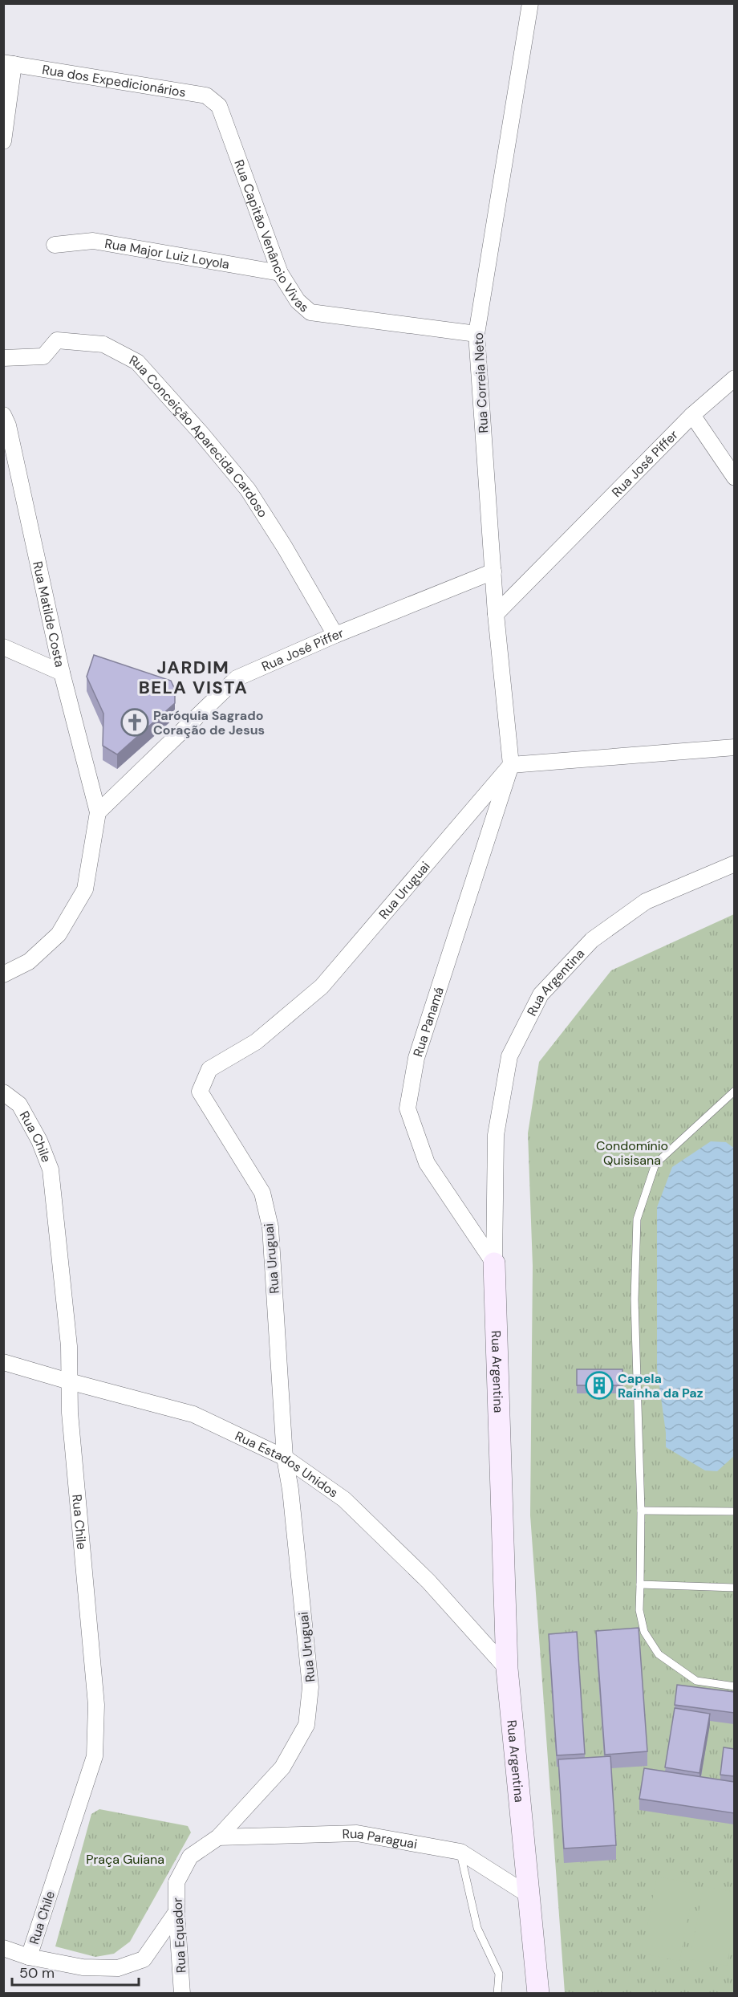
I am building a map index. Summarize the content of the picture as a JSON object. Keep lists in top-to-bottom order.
{
  "streets": {
    "street": [
      "Rua dos Expedicionários",
      "Rua Capitão Venâncio Vivas",
      "Rua Major Luiz Loyola",
      "Rua Correia Neto",
      "Rua Conceição Aparecida Cardoso",
      "Rua José Piffer",
      "Rua Matilde Costa",
      "Rua Uruguai",
      "Rua Argentina",
      "Rua Panamá",
      "Rua Chile",
      "Rua Estados Unidos",
      "Rua Paraguai",
      "Rua Equador"
    ]
  },
  "crossings": [
    ["Rua dos Expedicionários", "Rua Capitão Venâncio Vivas"],
    ["Rua Capitão Venâncio Vivas", "Rua Major Luiz Loyola"],
    ["Rua Capitão Venâncio Vivas", "Rua Correia Neto"],
    ["Rua Correia Neto", "Rua José Piffer"],
    ["Rua Correia Neto", "Rua Uruguai"],
    ["Rua Correia Neto", "Rua Panamá"],
    ["Rua Conceição Aparecida Cardoso", "Rua José Piffer"],
    ["Rua José Piffer", "Rua Matilde Costa"],
    ["Rua Uruguai", "Rua Panamá"],
    ["Rua Uruguai", "Rua Estados Unidos"],
    ["Rua Uruguai", "Rua Paraguai"],
    ["Rua Uruguai", "Rua Equador"],
    ["Rua Argentina", "Rua Panamá"],
    ["Rua Argentina", "Rua Estados Unidos"],
    ["Rua Argentina", "Rua Paraguai"],
    ["Rua Chile", "Rua Estados Unidos"],
    ["Rua Paraguai", "Rua Equador"]
  ],
  "districts": ["JARDIM BELA VISTA"],
  "parks": ["Condomínio Quisisana", "Praça Guiana"],
  "places": {
    "church": ["Paróquia Sagrado Coração de Jesus"],
    "building": ["Capela Rainha da Paz"]
  },
  "scale_bar": "50 m"
}
